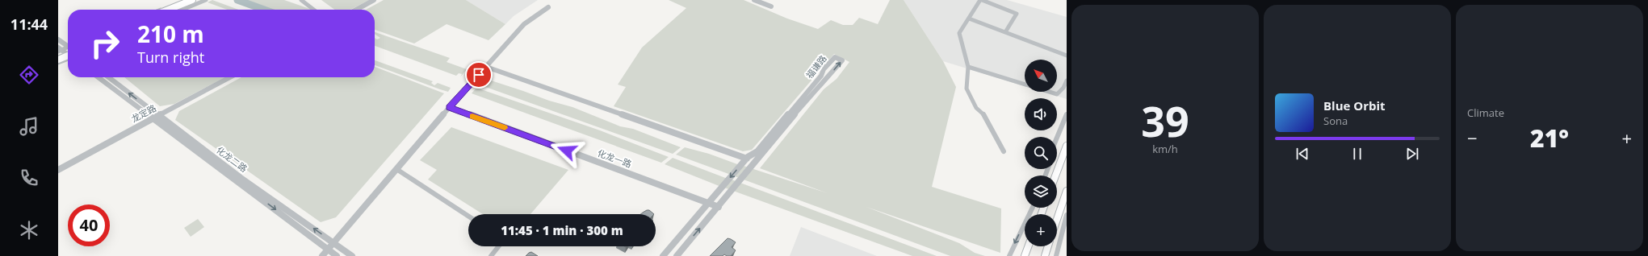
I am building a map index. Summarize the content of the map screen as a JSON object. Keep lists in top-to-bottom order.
{
  "streets": {
    "street": [
      "福谦路",
      "龙定路",
      "化龙一路",
      "化龙二路"
    ]
  },
  "crossings": [
    ["福谦路", "化龙一路"],
    ["龙定路", "化龙二路"]
  ],
  "north": "top left",
  "page": {
    "tabs": "11:44",
    "tile": [
      ["39", "km/h"],
      "Climate"
    ],
    "turn": ["210 m", "Turn right"],
    "map_buttons": "+",
    "song": ["Blue Orbit", "Sona"],
    "heat": ["−", "21°", "+"],
    "limit": "40",
    "trip": "11:45 · 1 min · 300 m"
  }
}
